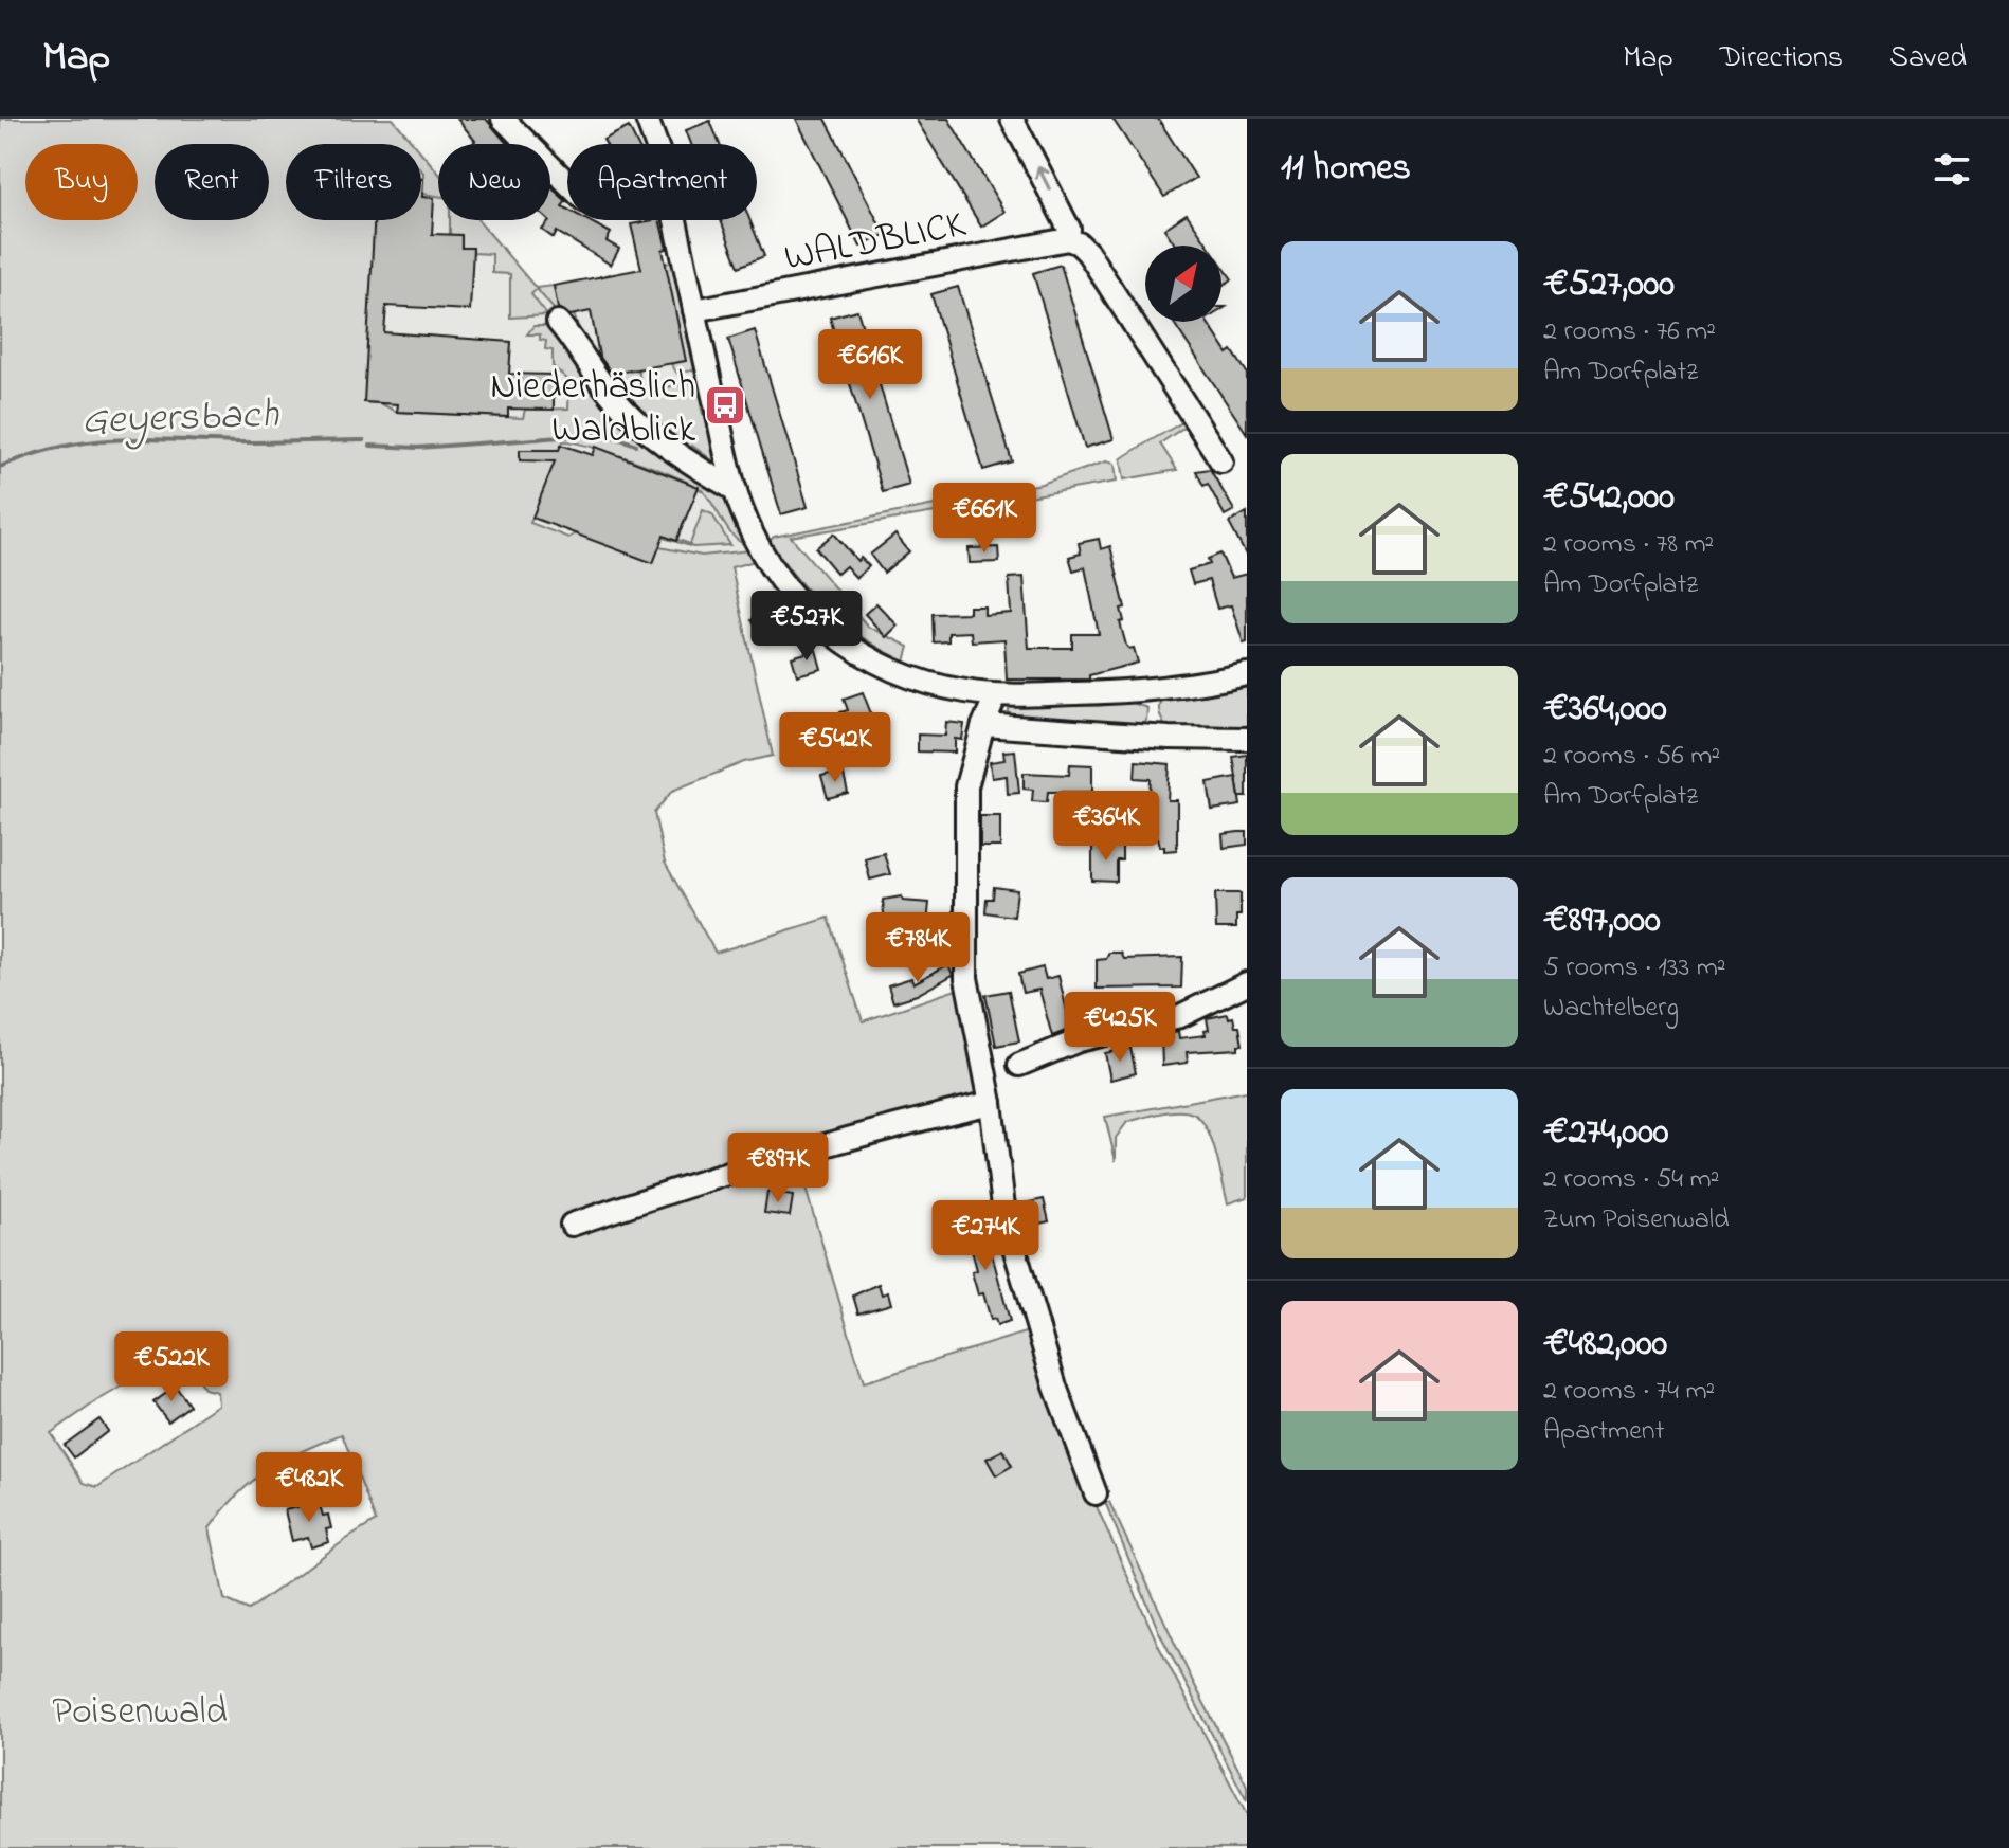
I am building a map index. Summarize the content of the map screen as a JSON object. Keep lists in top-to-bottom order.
{
  "streets": {
    "street": ["WALDBLICK"]
  },
  "water": ["Geyersbach"],
  "parks": ["Poisenwald"],
  "places": {
    "bus stop": ["Niederhäslich Waldblick"]
  },
  "north": "top right",
  "page": {
    "header": "Map",
    "nav": ["Map", "Directions", "Saved"],
    "heading": "11 homes",
    "chip": [
      "Buy",
      "Rent",
      "Filters",
      "New",
      "Apartment"
    ],
    "list": [
      {
        "name": "€527,000",
        "note": "2 rooms · 76 m² · Am Dorfplatz"
      },
      {
        "name": "€542,000",
        "note": "2 rooms · 78 m² · Am Dorfplatz"
      },
      {
        "name": "€364,000",
        "note": "2 rooms · 56 m² · Am Dorfplatz"
      },
      {
        "name": "€897,000",
        "note": "5 rooms · 133 m² · Wachtelberg"
      },
      {
        "name": "€274,000",
        "note": "2 rooms · 54 m² · Zum Poisenwald"
      },
      {
        "name": "€482,000",
        "note": "2 rooms · 74 m² · Apartment"
      }
    ],
    "price": [
      "€616K",
      "€661K",
      "€527K",
      "€542K",
      "€364K",
      "€784K",
      "€425K",
      "€897K",
      "€274K",
      "€522K",
      "€482K"
    ]
  }
}
